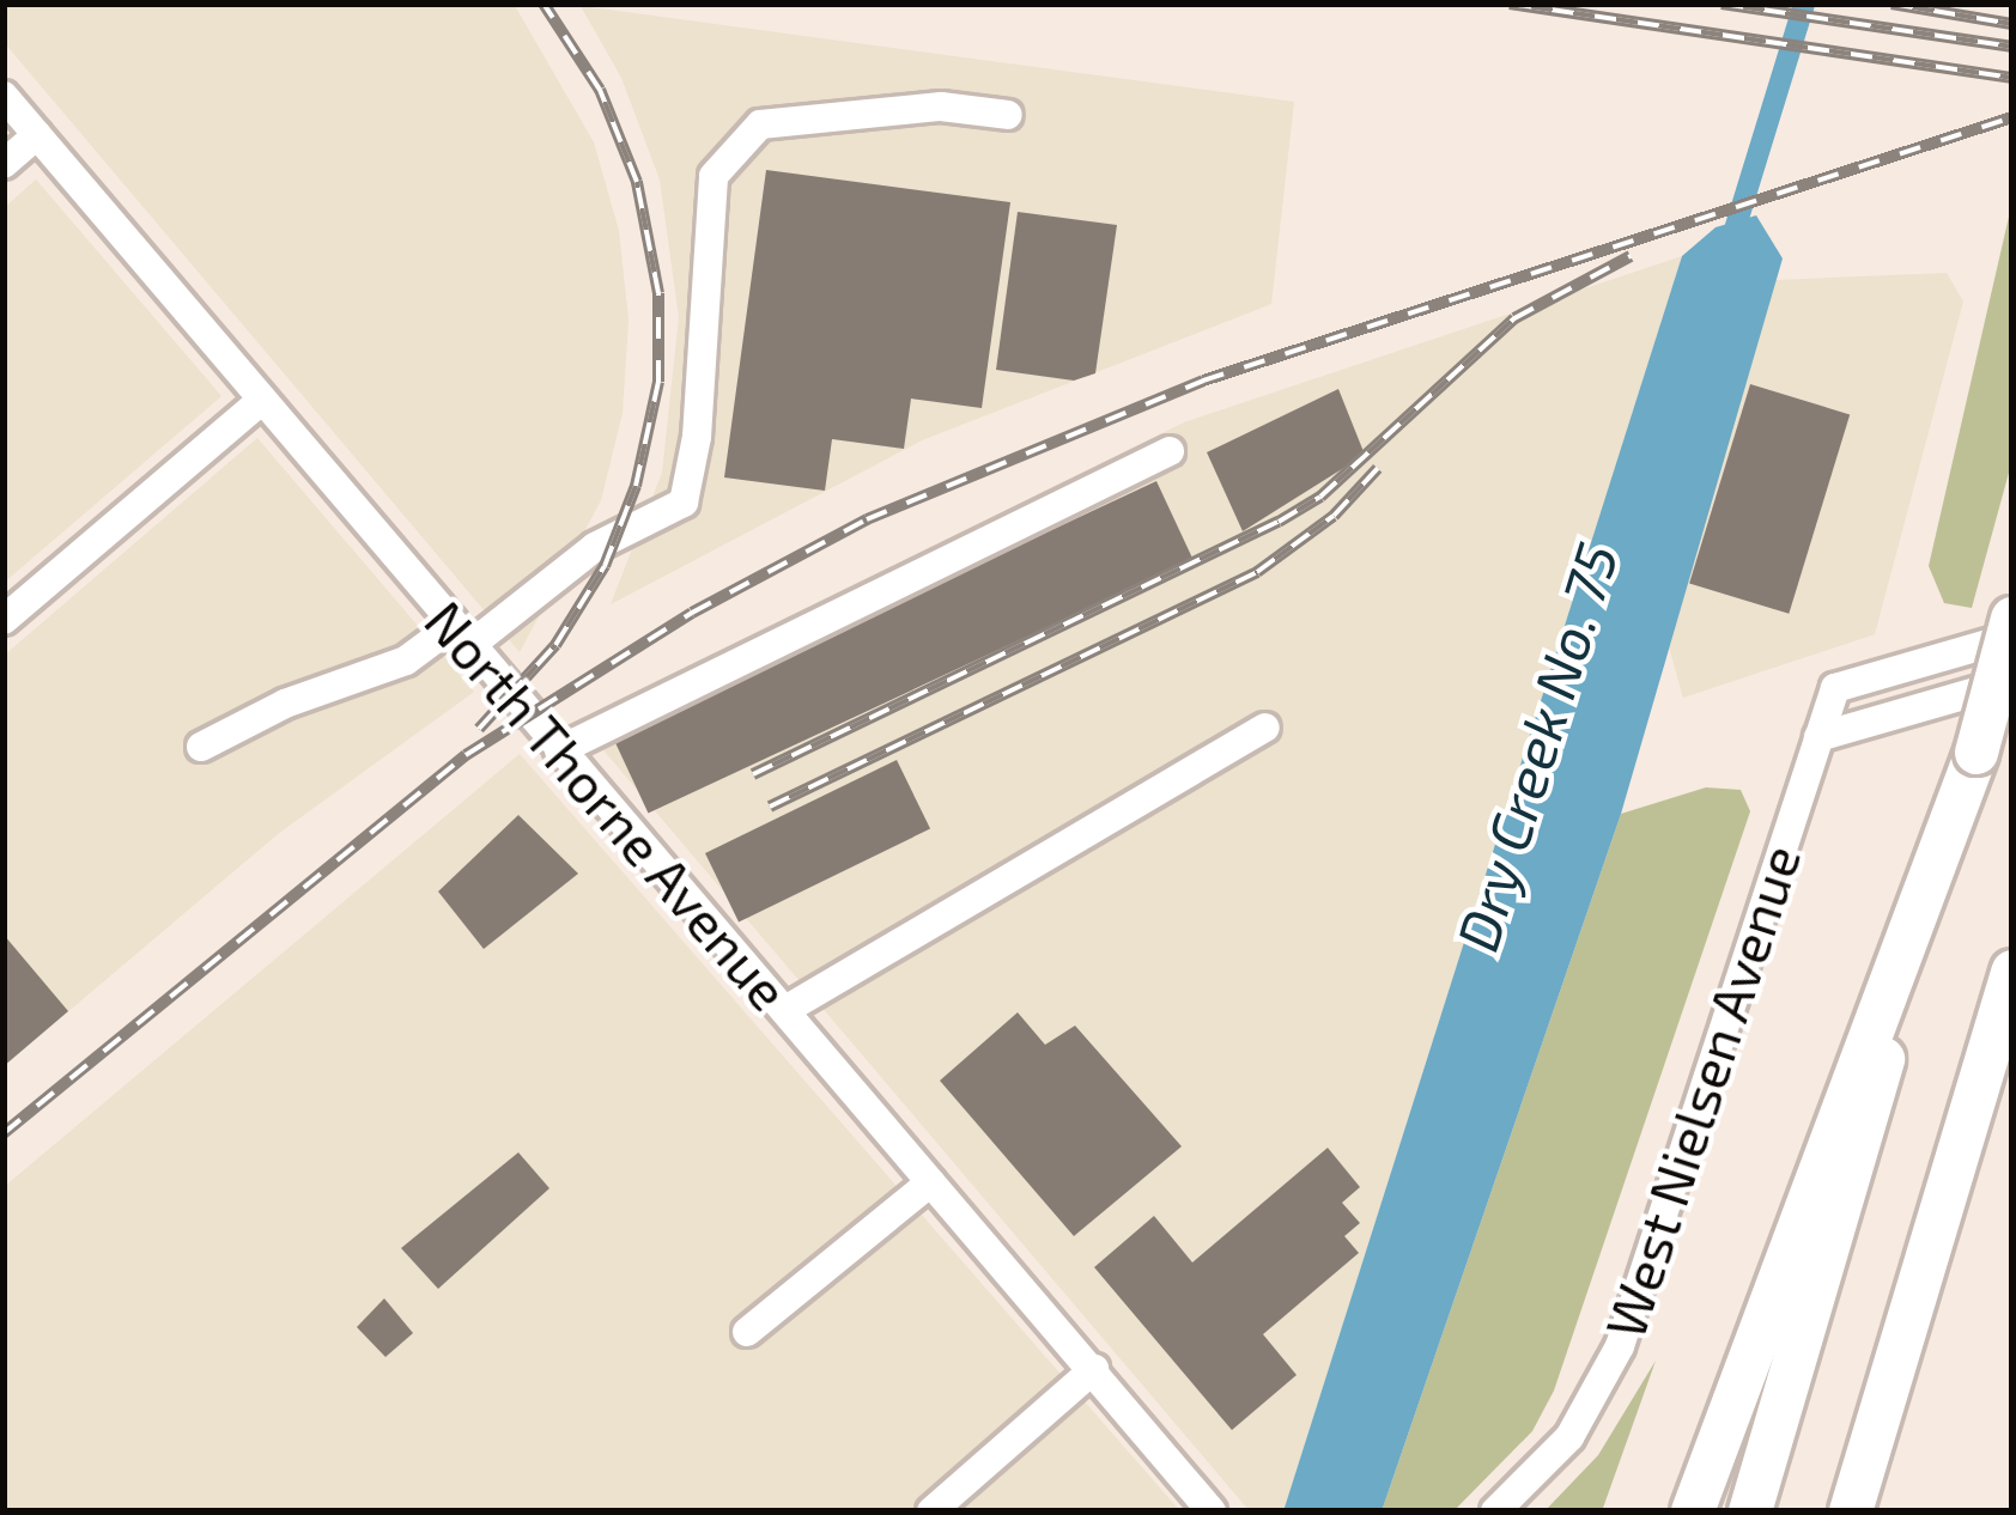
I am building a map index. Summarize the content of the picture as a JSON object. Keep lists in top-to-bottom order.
{
  "streets": {
    "street": ["North Thorne Avenue", "West Nielsen Avenue"]
  },
  "water": ["Dry Creek No. 75"]
}
